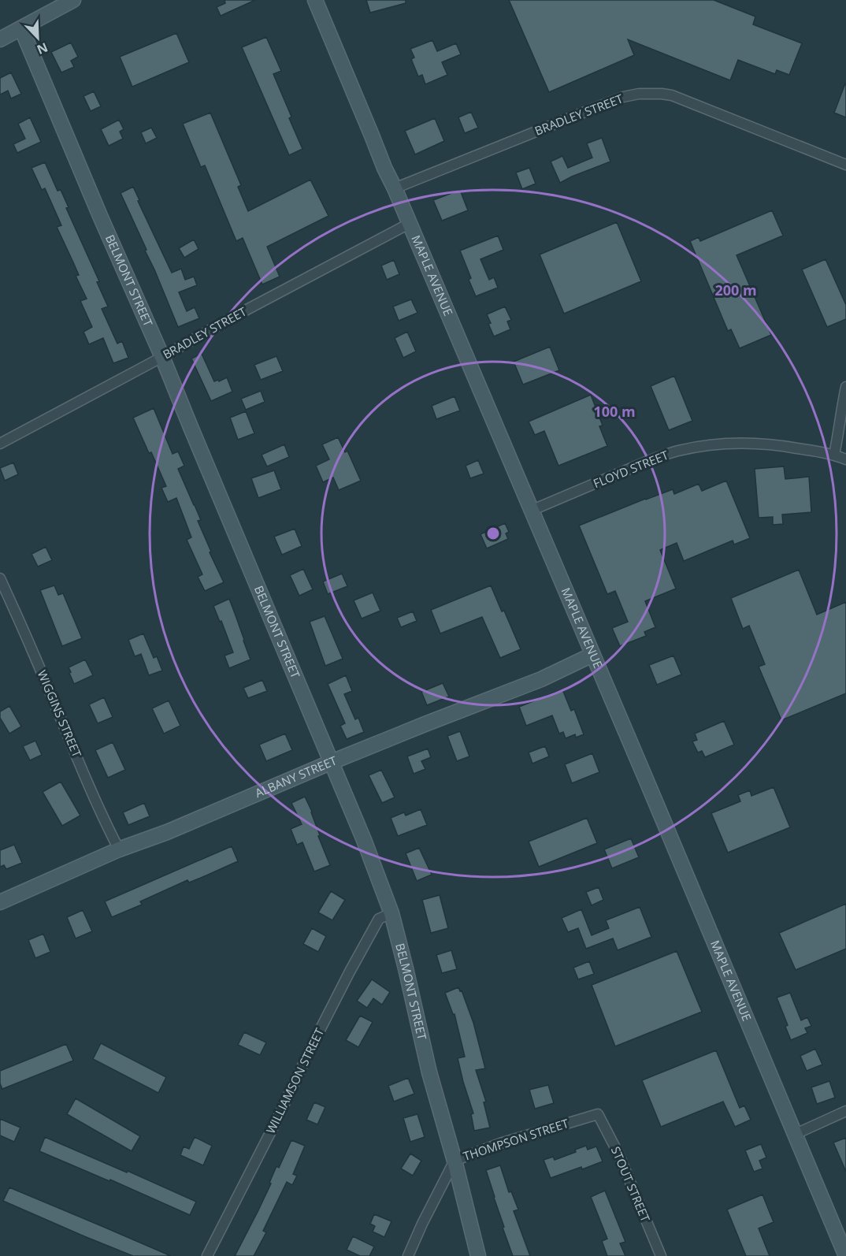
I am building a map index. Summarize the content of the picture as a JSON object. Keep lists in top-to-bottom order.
{
  "streets": {
    "street": [
      "BRADLEY STREET",
      "MAPLE AVENUE",
      "BELMONT STREET",
      "FLOYD STREET",
      "WIGGINS STREET",
      "ALBANY STREET",
      "WILLIAMSON STREET",
      "THOMPSON STREET",
      "STOUT STREET"
    ]
  },
  "crossings": [
    ["BRADLEY STREET", "MAPLE AVENUE"],
    ["BRADLEY STREET", "BELMONT STREET"],
    ["MAPLE AVENUE", "FLOYD STREET"],
    ["MAPLE AVENUE", "ALBANY STREET"],
    ["BELMONT STREET", "ALBANY STREET"],
    ["BELMONT STREET", "WILLIAMSON STREET"],
    ["BELMONT STREET", "THOMPSON STREET"],
    ["WIGGINS STREET", "ALBANY STREET"],
    ["THOMPSON STREET", "STOUT STREET"]
  ],
  "north": "bottom right",
  "rings": ["200 m", "100 m"]
}
